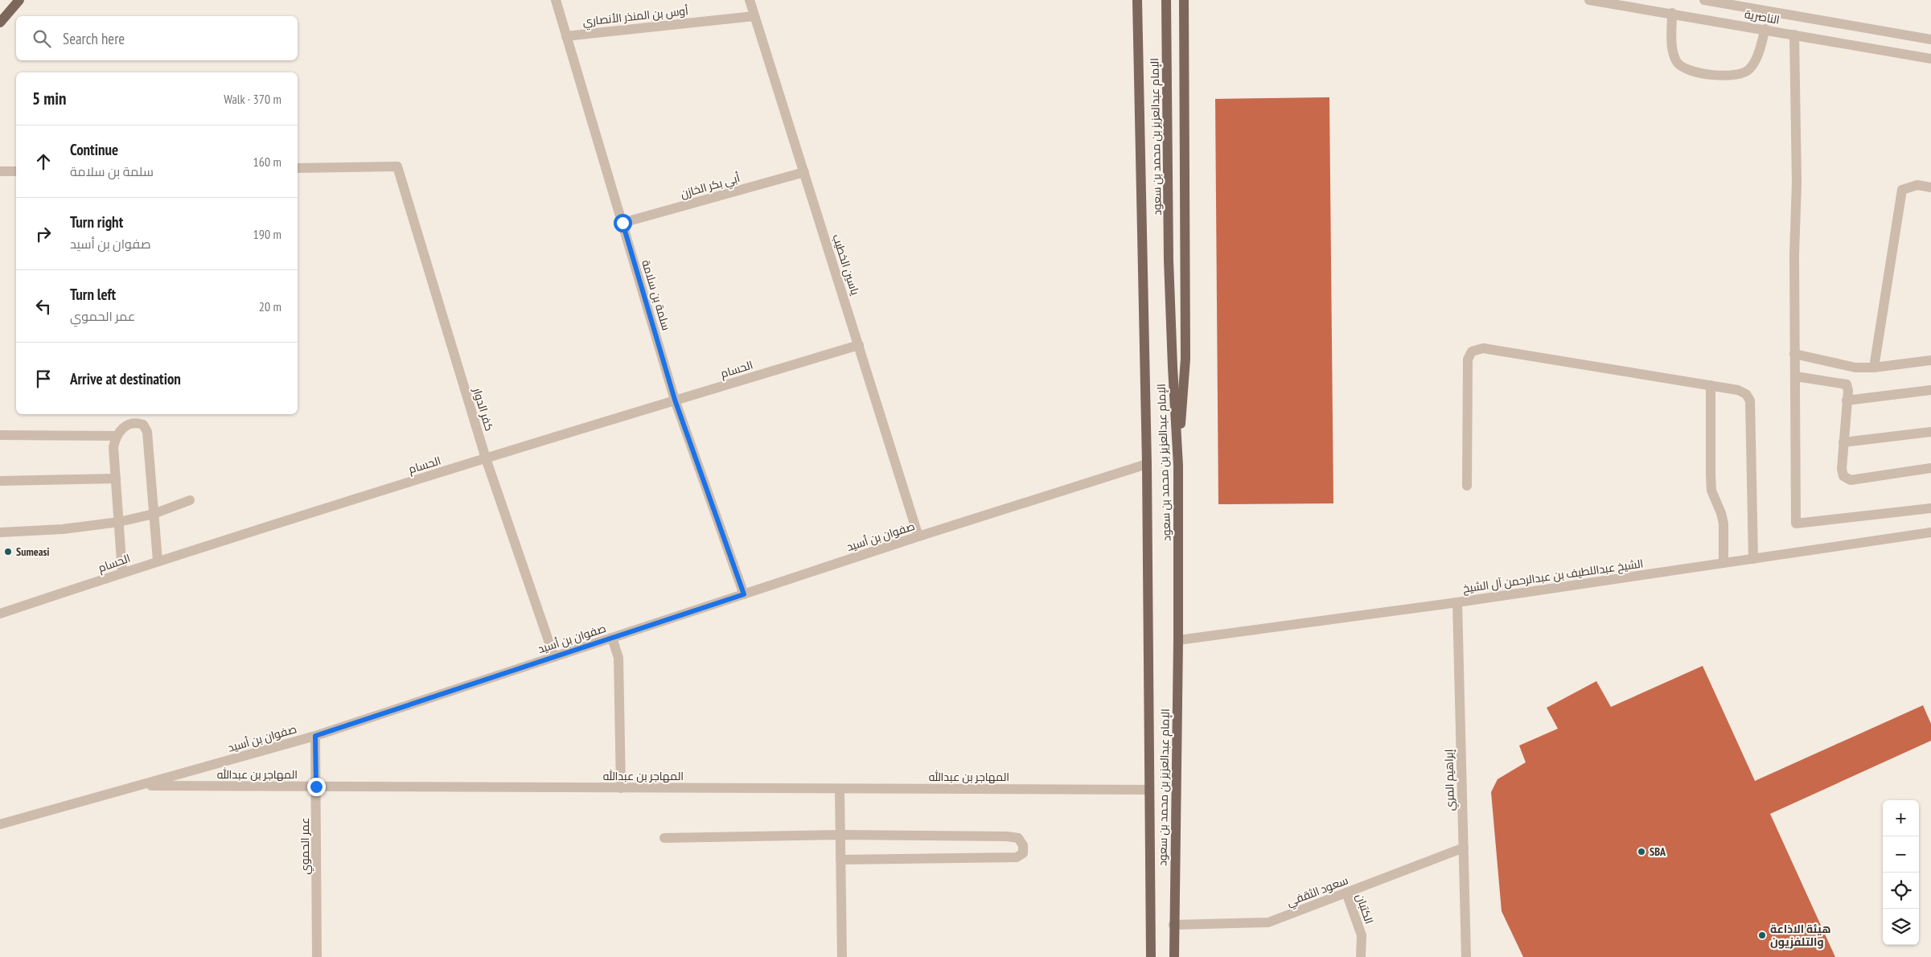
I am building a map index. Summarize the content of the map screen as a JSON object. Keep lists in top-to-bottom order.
{
  "streets": {
    "main road": ["الإمام عبدالعزيز بن محمد بن سعود"],
    "street": [
      "أوس بن المنذر الأنصاري",
      "الناصرية",
      "أبي بكر الخازن",
      "ياسين الخطيب",
      "سلمة بن سلامة",
      "الحسام",
      "كفر الدوار",
      "صفوان بن أسيد",
      "الشيخ عبداللطيف بن عبدالرحمن آل الشيخ",
      "المهاجر بن عبدالله",
      "إبراهيم المري",
      "عمر الحموي",
      "سعود الثقفي",
      "الكتبان"
    ]
  },
  "crossings": [
    ["أوس بن المنذر الأنصاري", "ياسين الخطيب"],
    ["أوس بن المنذر الأنصاري", "سلمة بن سلامة"],
    ["الإمام عبدالعزيز بن محمد بن سعود", "صفوان بن أسيد"],
    ["الإمام عبدالعزيز بن محمد بن سعود", "الشيخ عبداللطيف بن عبدالرحمن آل الشيخ"],
    ["الإمام عبدالعزيز بن محمد بن سعود", "المهاجر بن عبدالله"],
    ["الإمام عبدالعزيز بن محمد بن سعود", "سعود الثقفي"],
    ["أبي بكر الخازن", "ياسين الخطيب"],
    ["أبي بكر الخازن", "سلمة بن سلامة"],
    ["ياسين الخطيب", "الحسام"],
    ["ياسين الخطيب", "صفوان بن أسيد"],
    ["سلمة بن سلامة", "الحسام"],
    ["سلمة بن سلامة", "صفوان بن أسيد"],
    ["الحسام", "كفر الدوار"],
    ["كفر الدوار", "صفوان بن أسيد"],
    ["صفوان بن أسيد", "المهاجر بن عبدالله"],
    ["صفوان بن أسيد", "عمر الحموي"],
    ["الشيخ عبداللطيف بن عبدالرحمن آل الشيخ", "إبراهيم المري"],
    ["المهاجر بن عبدالله", "عمر الحموي"],
    ["إبراهيم المري", "سعود الثقفي"],
    ["سعود الثقفي", "الكتبان"]
  ],
  "places": ["Sumeasi", "SBA", "هيئة الاذاعة والتلفزيون"],
  "page": {
    "search": "Search here",
    "heading": ["5 min", "Walk · 370 m"],
    "list": [
      ["Continue", "سلمة بن سلامة", "160 m"],
      ["Turn right", "صفوان بن أسيد", "190 m"],
      ["Turn left", "عمر الحموي", "20 m"],
      "Arrive at destination"
    ],
    "map_buttons": ["+", "−"]
  }
}
